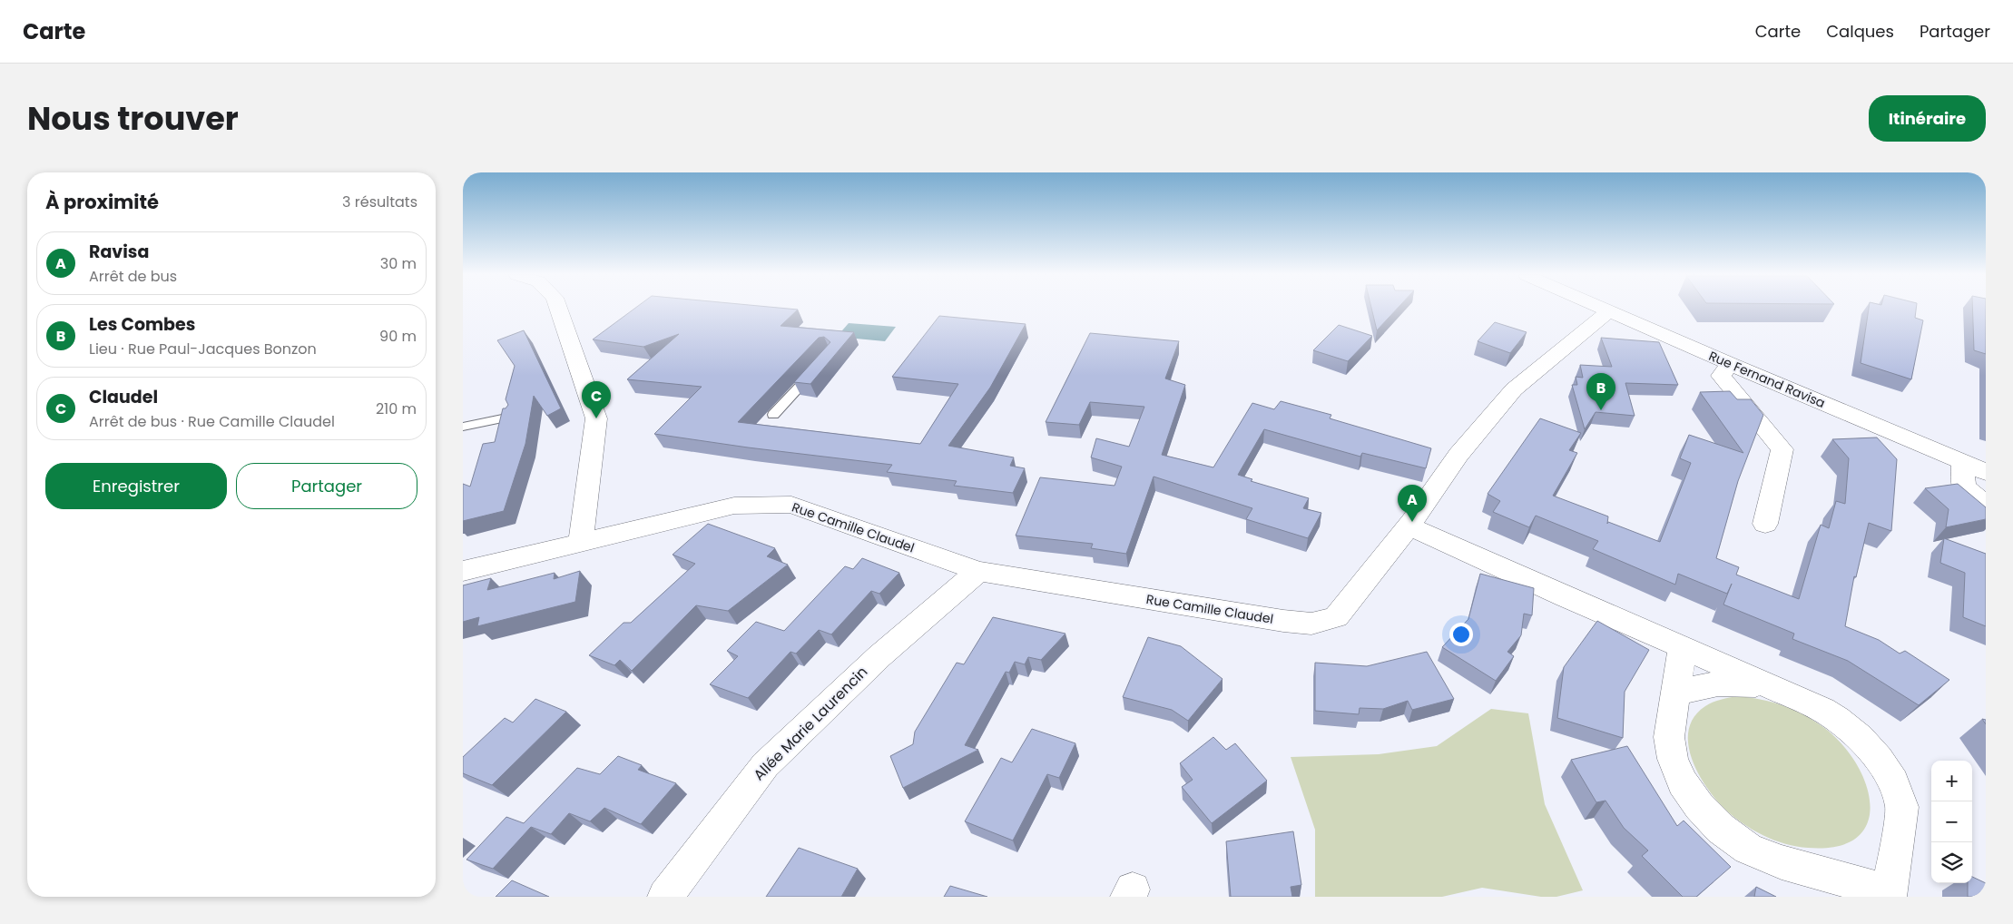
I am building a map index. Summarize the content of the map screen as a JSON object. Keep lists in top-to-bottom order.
{
  "streets": {
    "street": ["Rue Fernand Ravisa", "Rue Camille Claudel", "Allée Marie Laurencin"]
  },
  "crossings": [
    ["Rue Camille Claudel", "Allée Marie Laurencin"]
  ],
  "page": {
    "header": "Carte",
    "nav": ["Carte", "Calques", "Partager"],
    "title": "Nous trouver",
    "buttons": [
      "Itinéraire",
      ["Enregistrer", "Partager"]
    ],
    "heading": ["À proximité", "3 résultats"],
    "list": [
      {
        "mark": "A",
        "name": "Ravisa",
        "note": "Arrêt de bus",
        "value": "30 m"
      },
      {
        "mark": "B",
        "name": "Les Combes",
        "note": "Lieu · Rue Paul-Jacques Bonzon",
        "value": "90 m"
      },
      {
        "mark": "C",
        "name": "Claudel",
        "note": "Arrêt de bus · Rue Camille Claudel",
        "value": "210 m"
      }
    ],
    "pins": ["B", "C", "A"],
    "map_buttons": ["+", "−"]
  }
}
